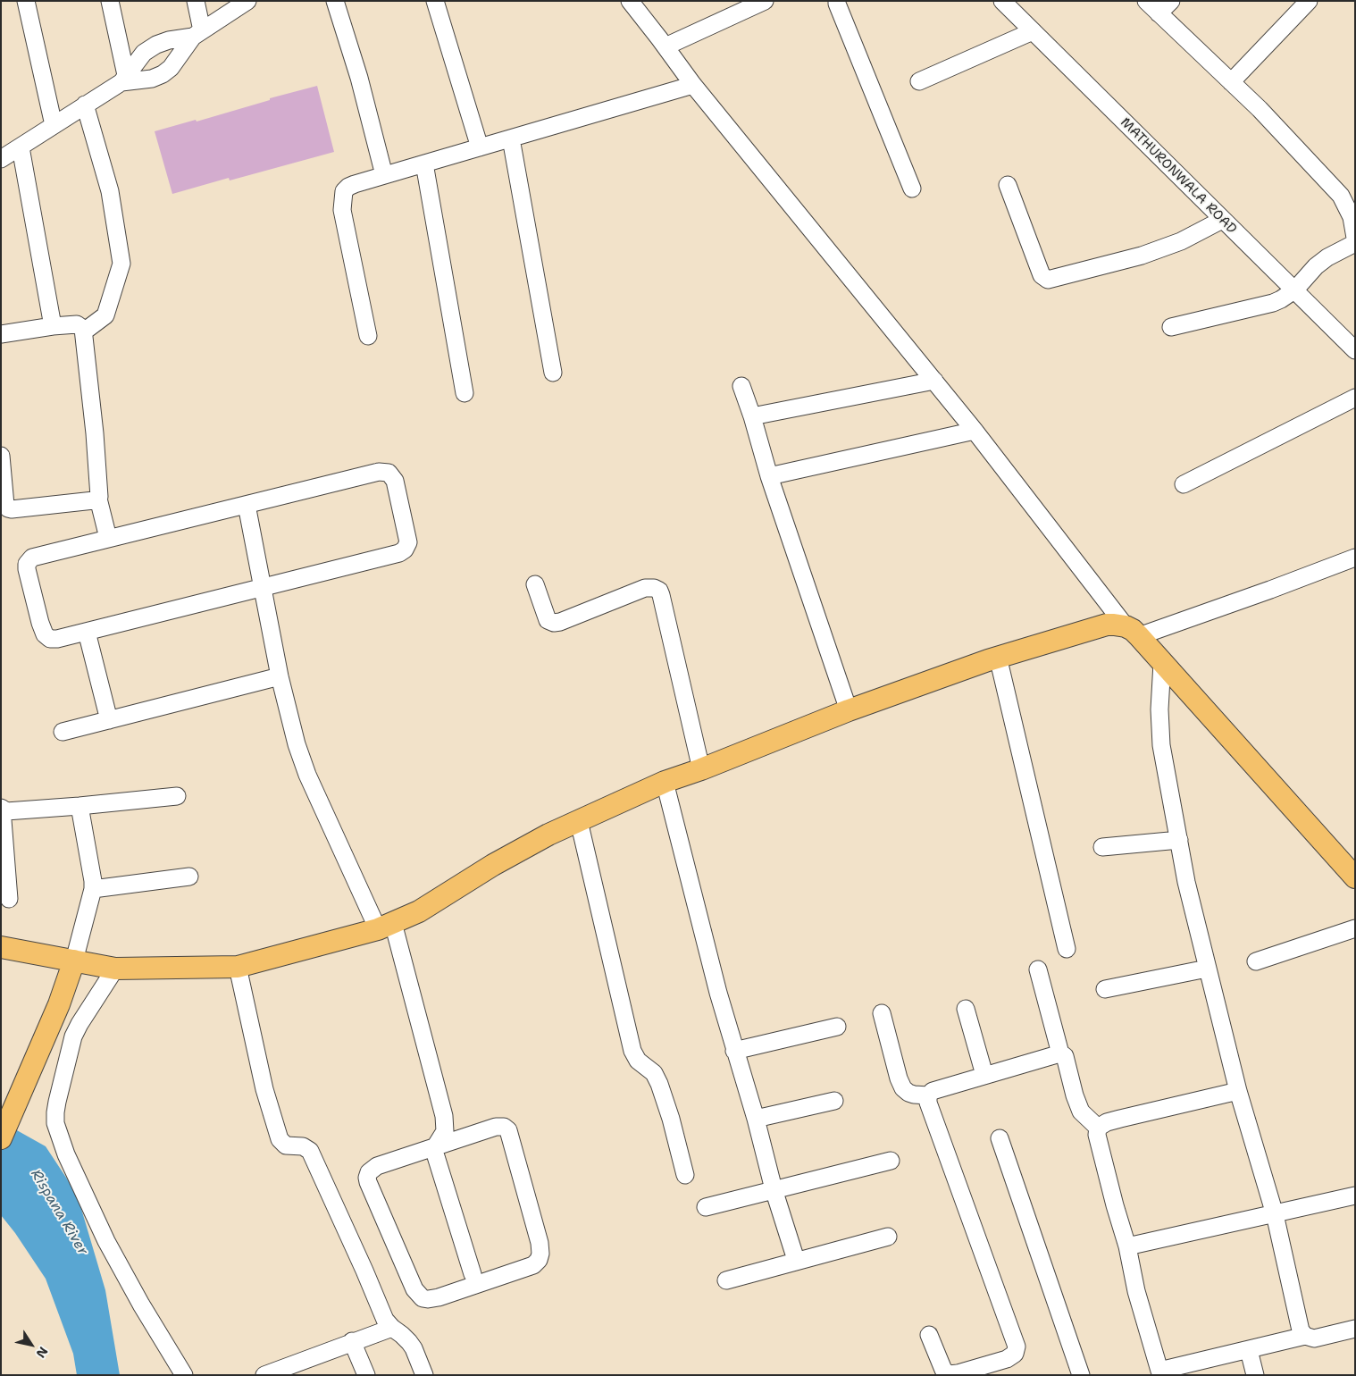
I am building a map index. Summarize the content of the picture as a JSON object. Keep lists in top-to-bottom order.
{
  "streets": {
    "street": ["MATHURONWALA ROAD"]
  },
  "water": ["Rispana River"],
  "north": "bottom right"
}
